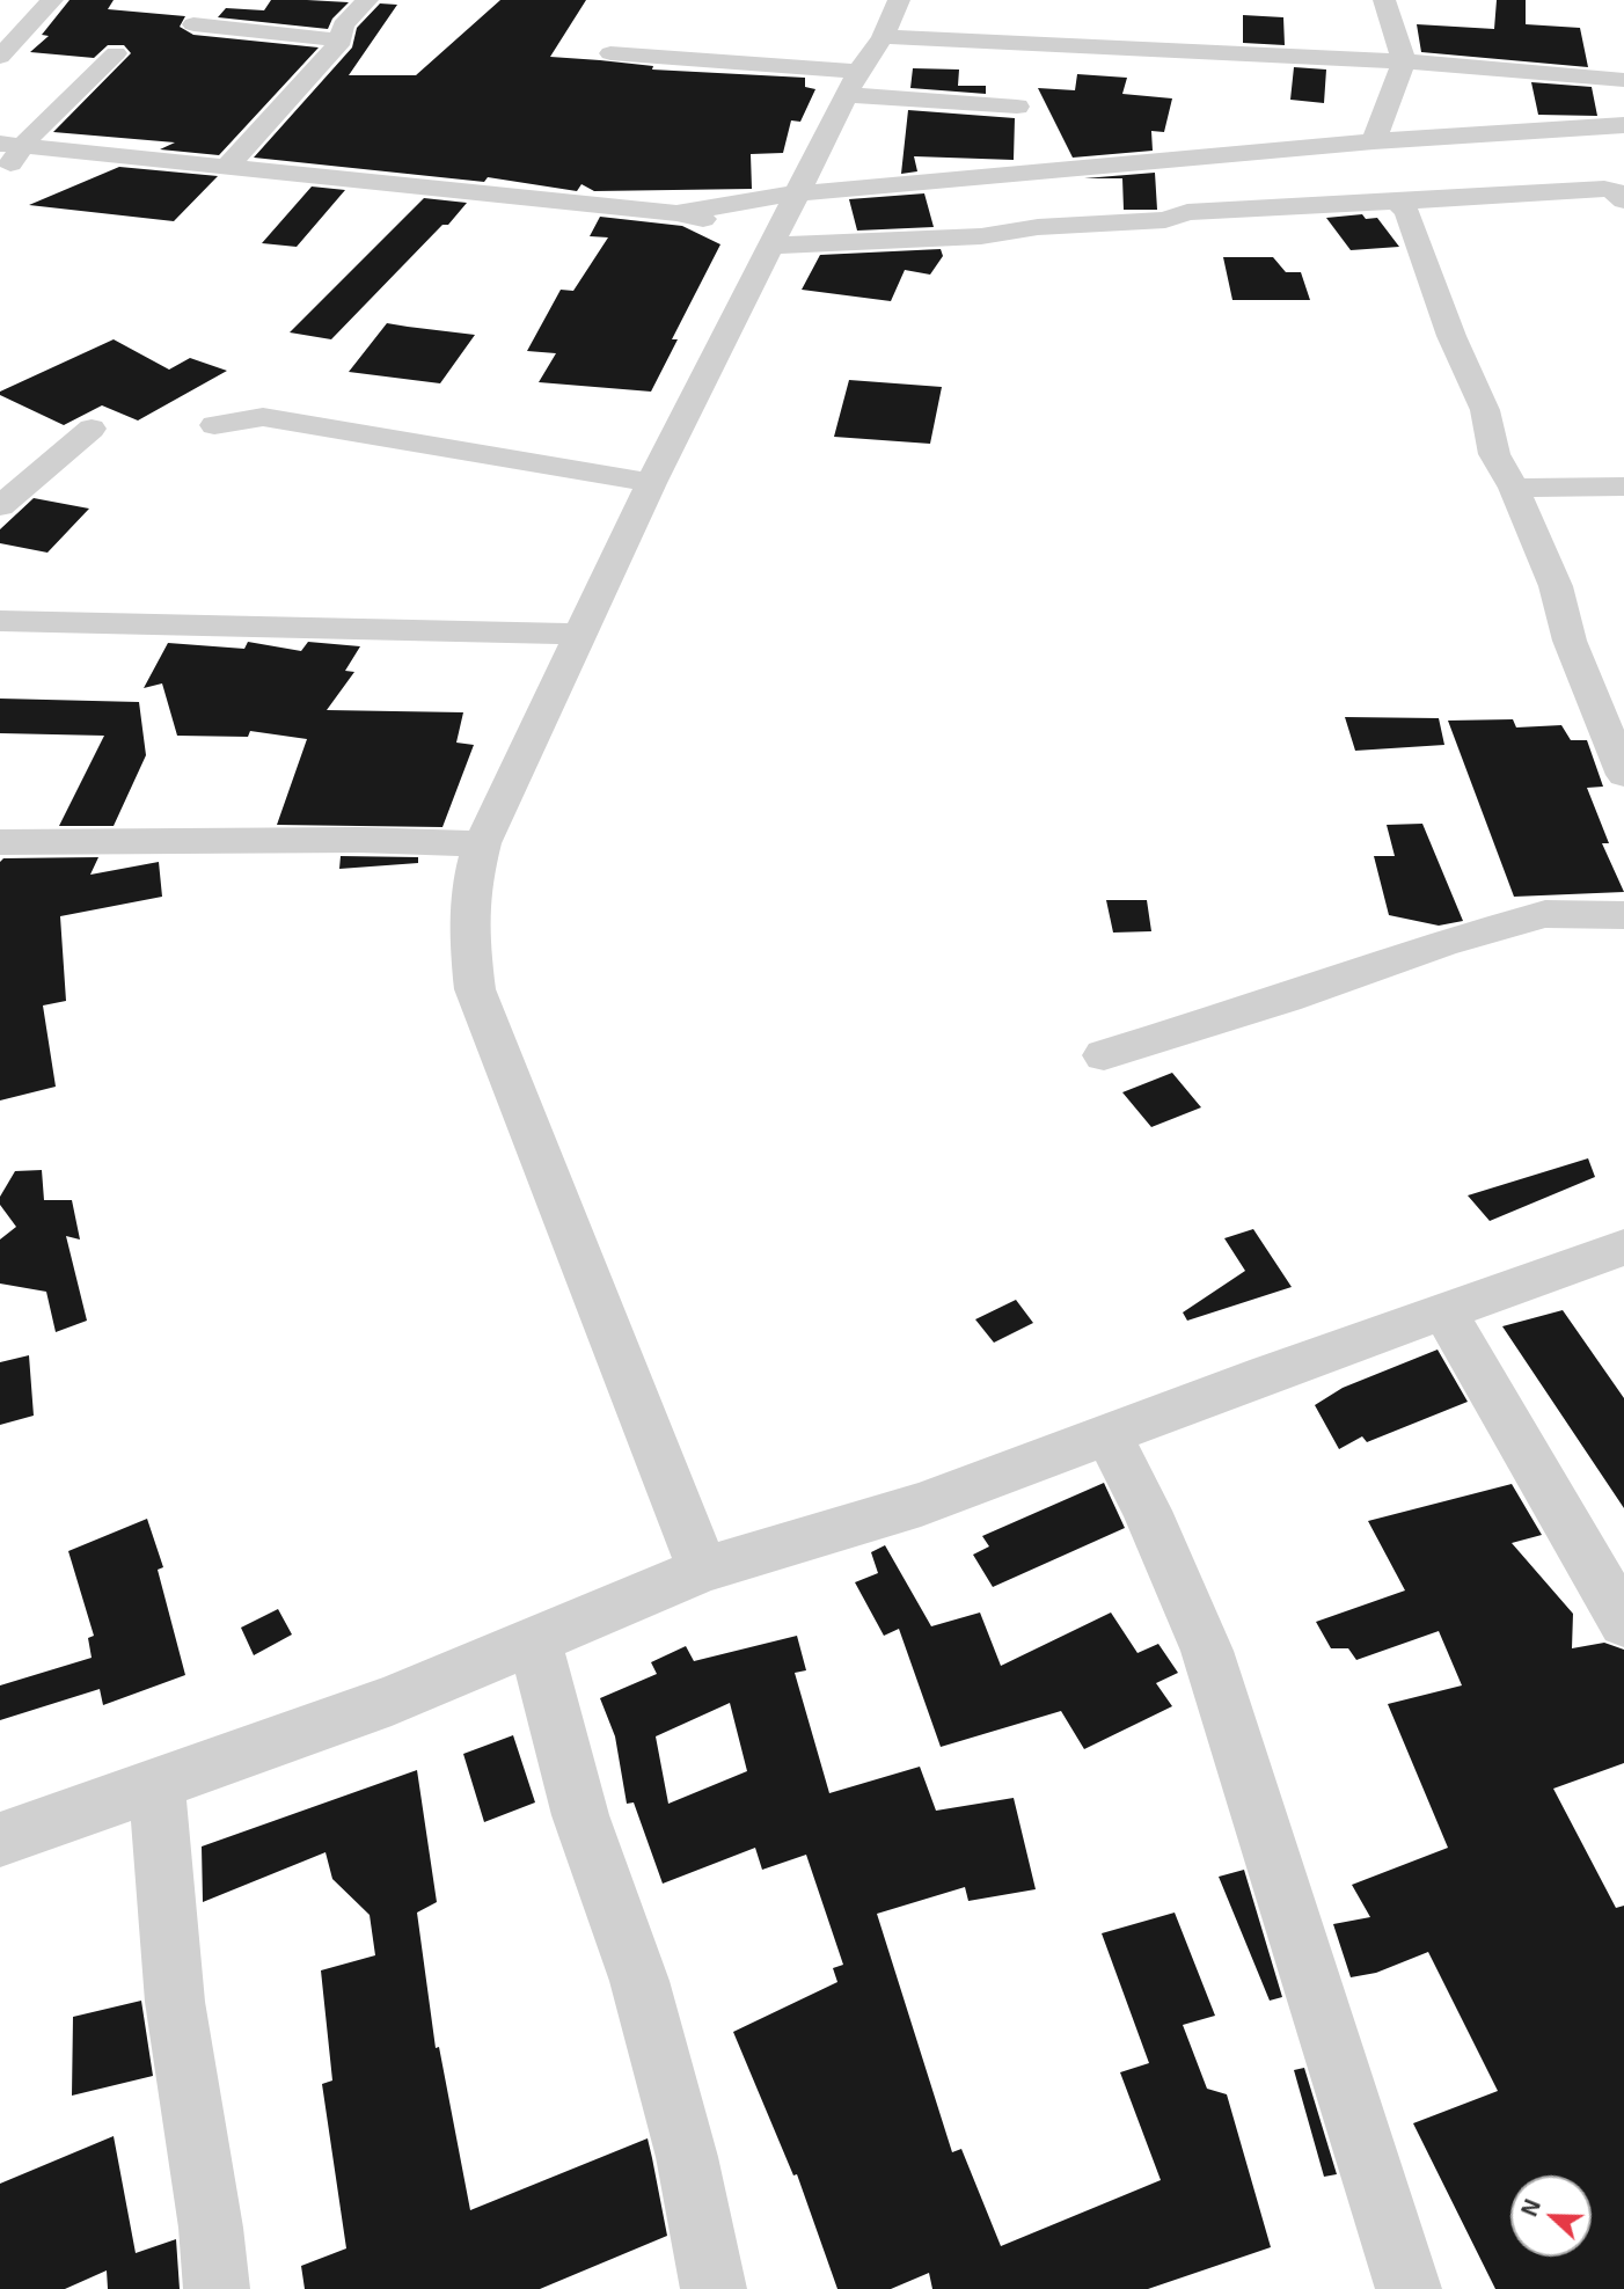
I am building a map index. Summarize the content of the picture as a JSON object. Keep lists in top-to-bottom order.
{
  "north": "left"
}
